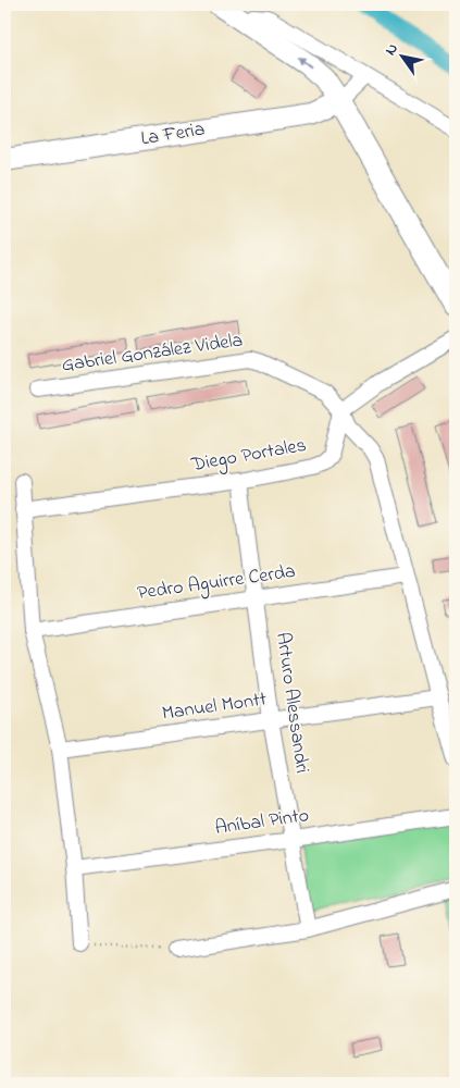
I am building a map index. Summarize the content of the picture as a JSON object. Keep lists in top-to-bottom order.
{
  "streets": {
    "main road": ["La Feria"],
    "street": [
      "Gabriel González Videla",
      "Diego Portales",
      "Pedro Aguirre Cerda",
      "Arturo Alessandri",
      "Manuel Montt",
      "Aníbal Pinto"
    ]
  },
  "crossings": [
    ["Gabriel González Videla", "Diego Portales"],
    ["Gabriel González Videla", "Pedro Aguirre Cerda"],
    ["Gabriel González Videla", "Manuel Montt"],
    ["Diego Portales", "Arturo Alessandri"],
    ["Pedro Aguirre Cerda", "Arturo Alessandri"],
    ["Arturo Alessandri", "Manuel Montt"],
    ["Arturo Alessandri", "Aníbal Pinto"]
  ],
  "north": "top left"
}
